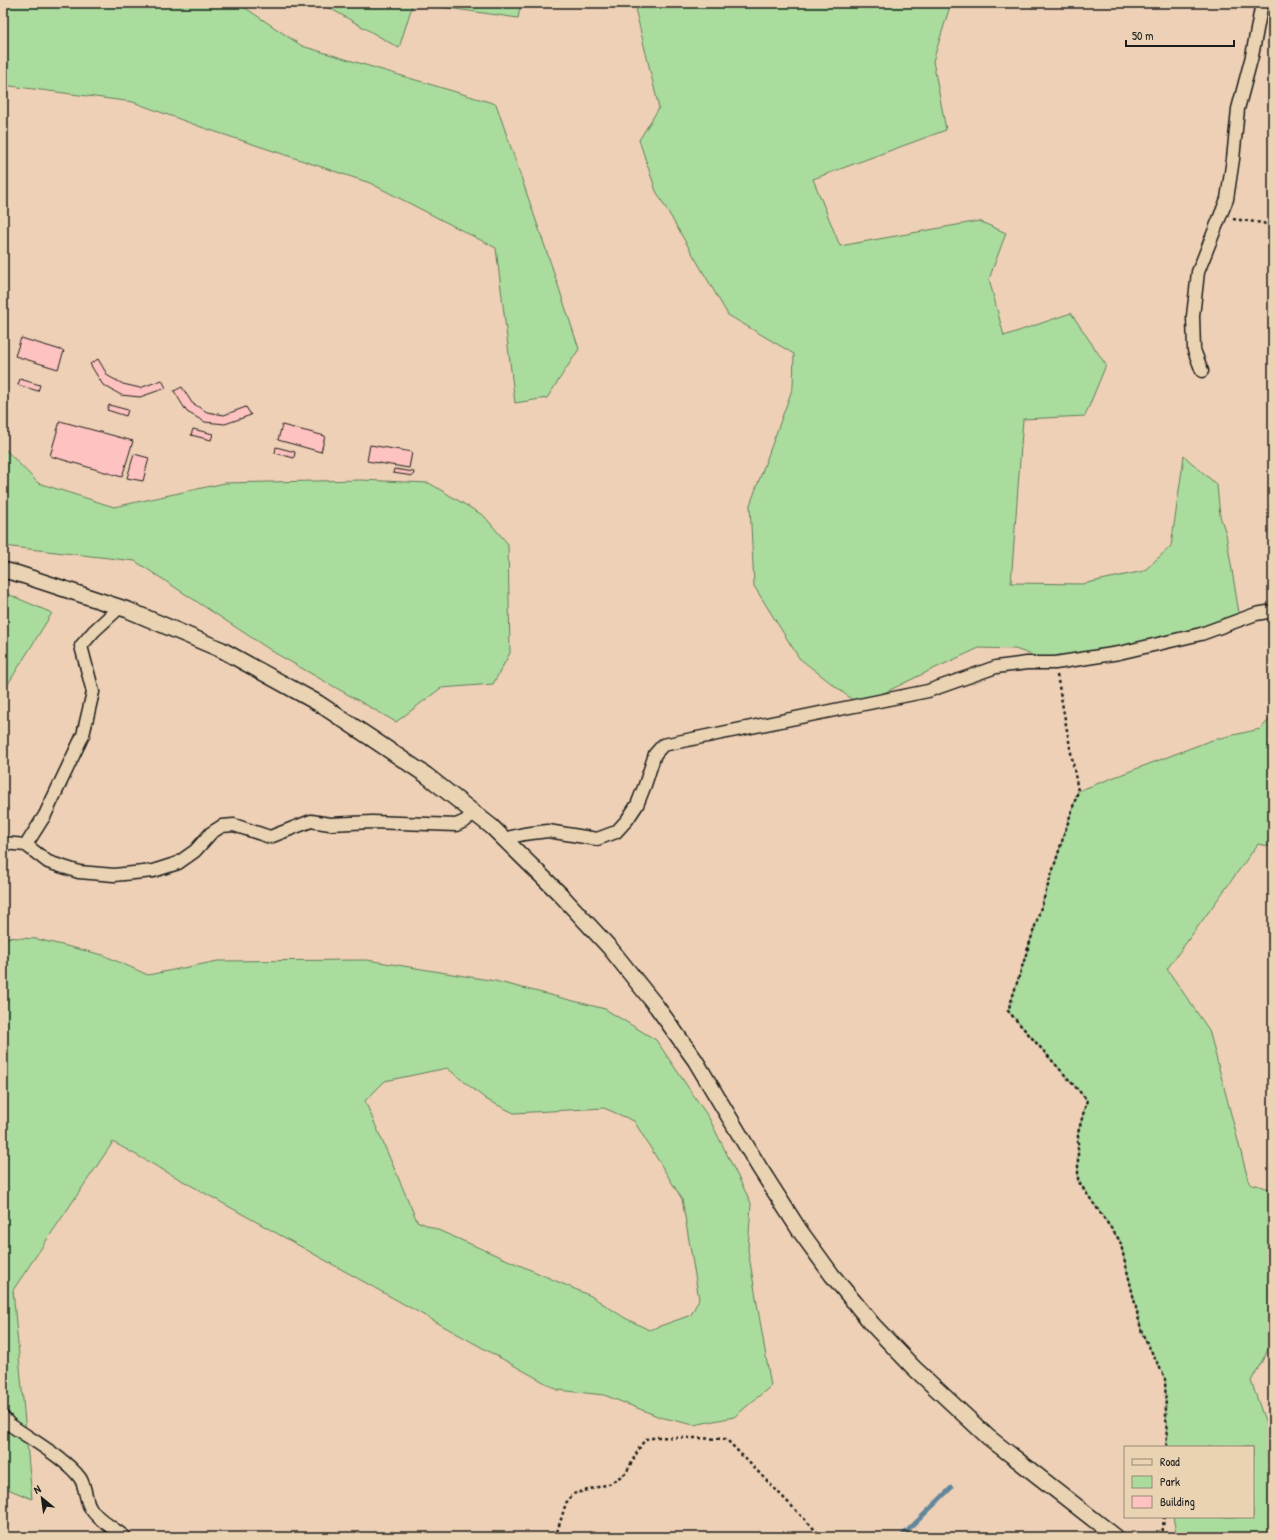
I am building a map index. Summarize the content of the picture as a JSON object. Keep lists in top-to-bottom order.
{
  "legend": ["Road", "Park", "Building"],
  "scale_bar": "50 m",
  "north": "top left"
}
